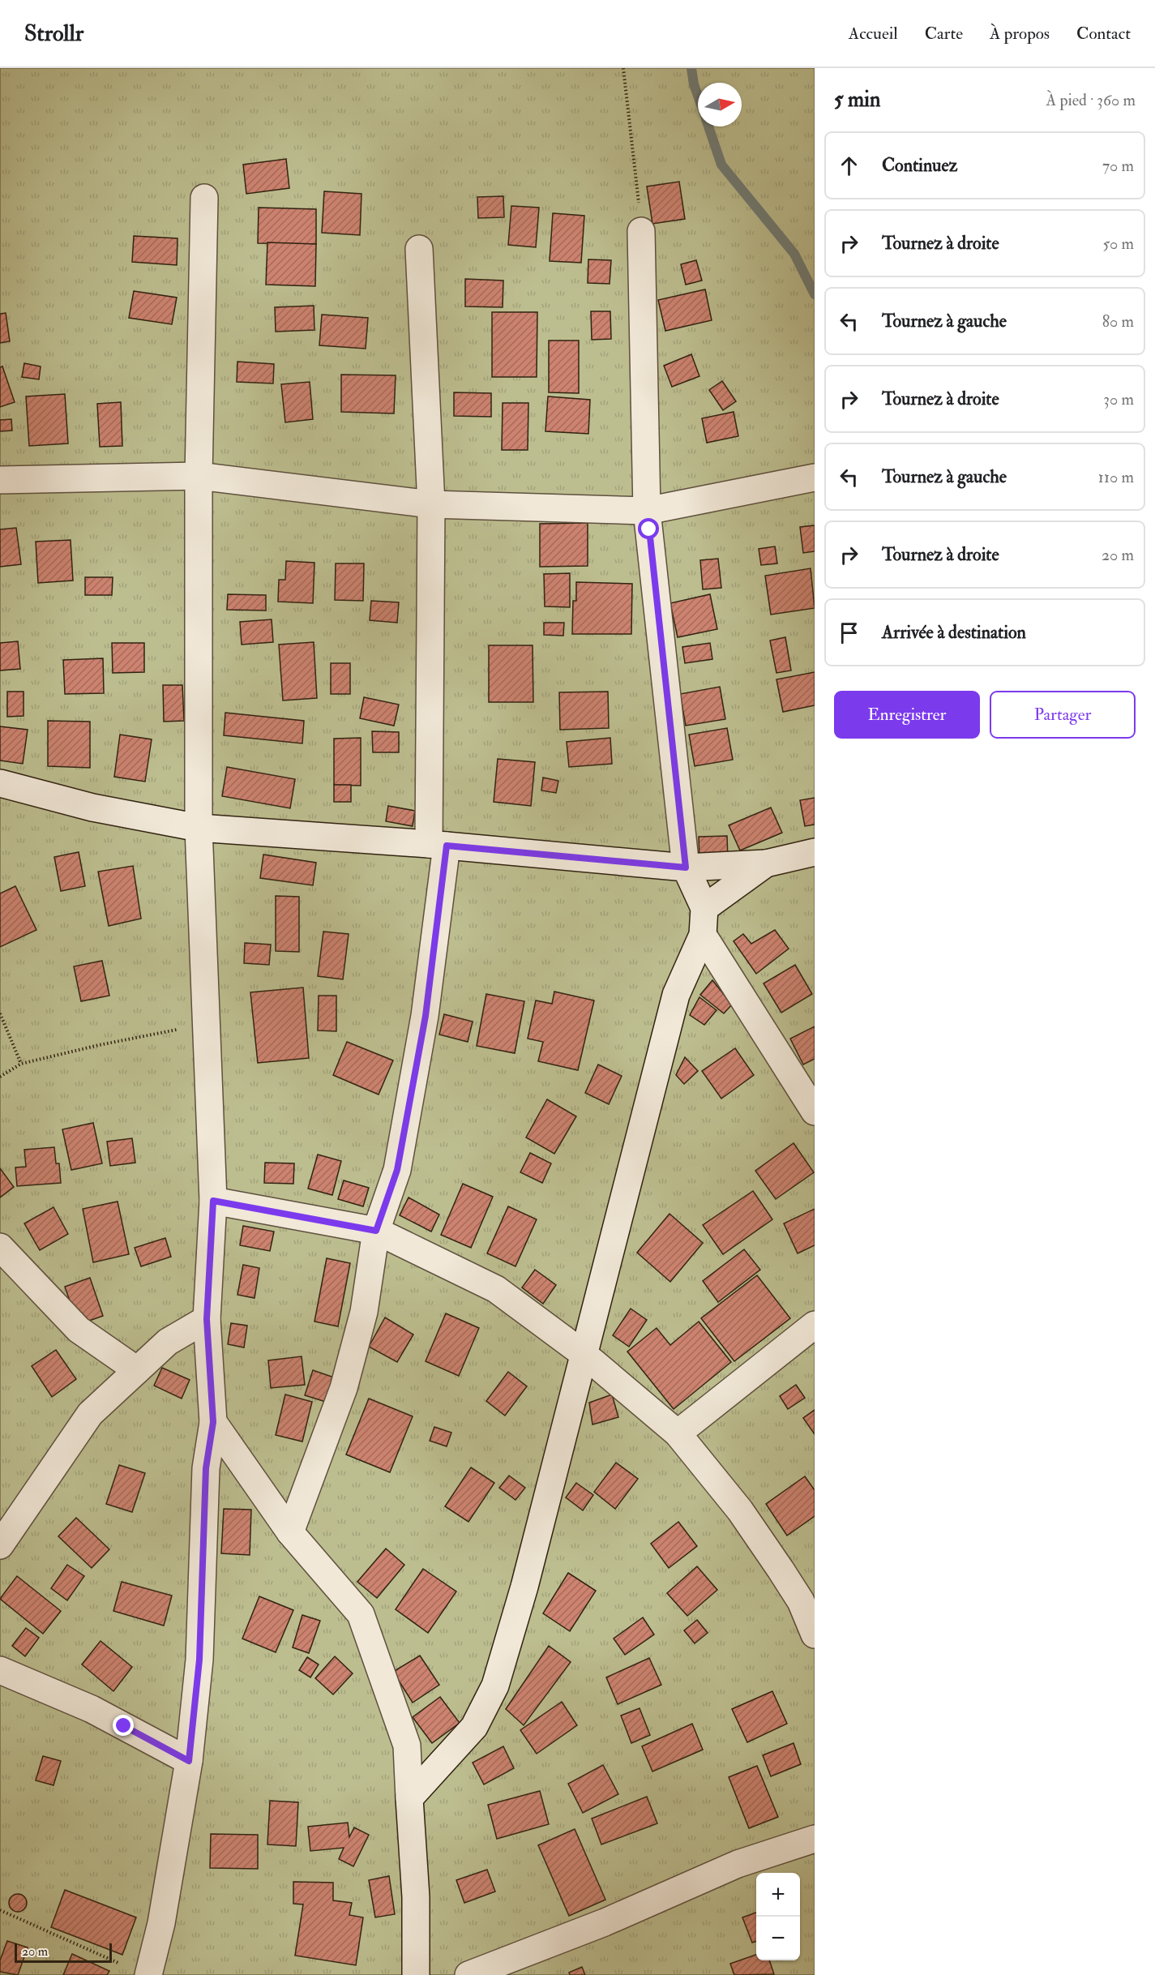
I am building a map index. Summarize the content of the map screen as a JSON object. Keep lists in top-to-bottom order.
{
  "scale_bar": "20 m",
  "north": "right",
  "page": {
    "header": "Strollr",
    "nav": [
      "Accueil",
      "Carte",
      "À propos",
      "Contact"
    ],
    "heading": ["5 min", "À pied · 360 m"],
    "list": [
      ["Continuez", "70 m"],
      ["Tournez à droite", "50 m"],
      ["Tournez à gauche", "80 m"],
      ["Tournez à droite", "30 m"],
      ["Tournez à gauche", "110 m"],
      ["Tournez à droite", "20 m"],
      "Arrivée à destination"
    ],
    "buttons": ["Enregistrer", "Partager"],
    "map_buttons": ["+", "−"],
    "scale": "20 m"
  }
}
